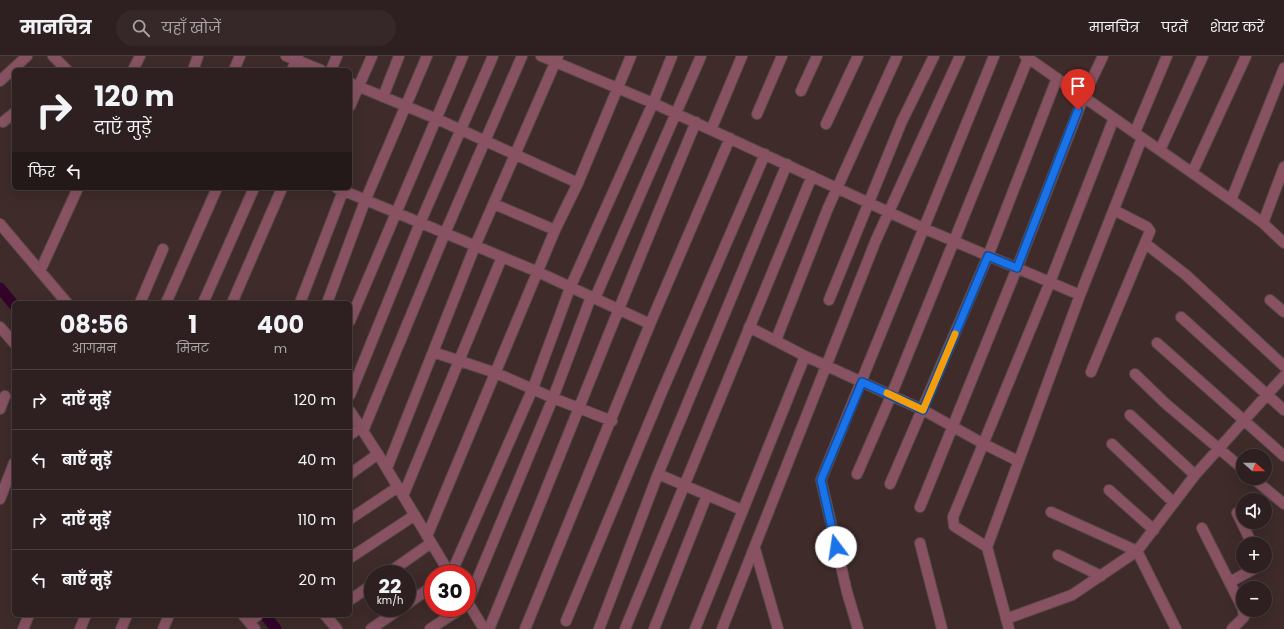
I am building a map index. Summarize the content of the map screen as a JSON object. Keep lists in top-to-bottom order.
{
  "north": "right",
  "page": {
    "header": "मानचित्र",
    "search": "यहाँ खोजें",
    "nav": ["मानचित्र", "परतें", "शेयर करें"],
    "turn": ["120 m", "दाएँ मुड़ें"],
    "then": "फिर",
    "eta": [
      "08:56",
      "आगमन",
      "1",
      "मिनट",
      "400",
      "m"
    ],
    "list": [
      {
        "name": "दाएँ मुड़ें",
        "value": "120 m"
      },
      {
        "name": "बाएँ मुड़ें",
        "value": "40 m"
      },
      {
        "name": "दाएँ मुड़ें",
        "value": "110 m"
      },
      {
        "name": "बाएँ मुड़ें",
        "value": "20 m"
      }
    ],
    "map_buttons": ["+", "−"],
    "speed": "22 km/h",
    "limit": "30"
  }
}
